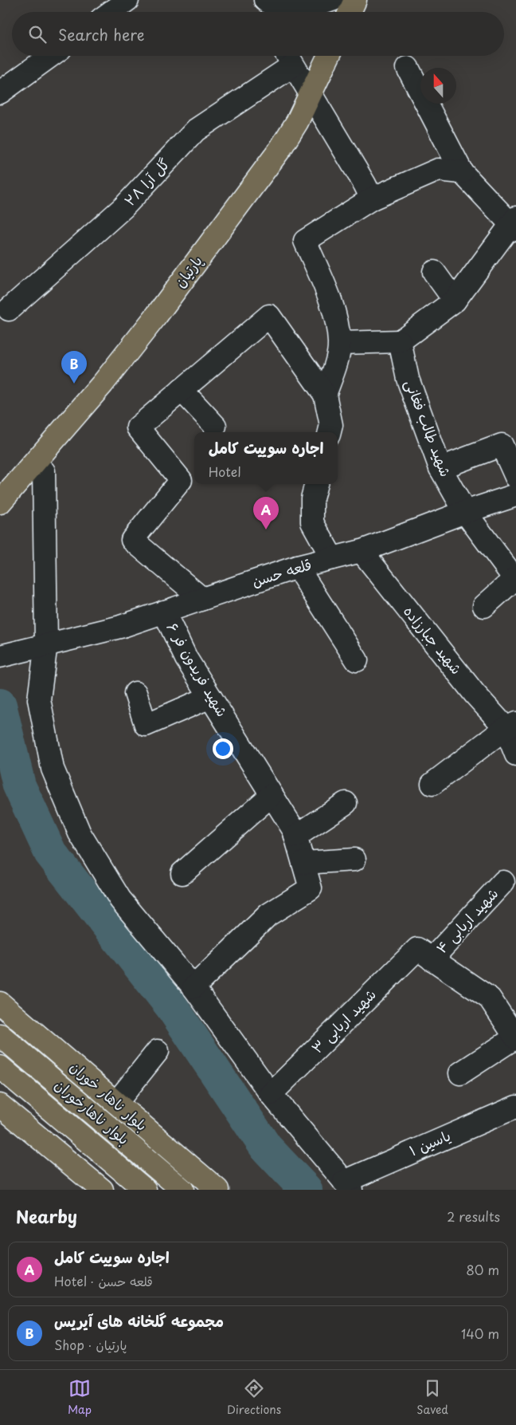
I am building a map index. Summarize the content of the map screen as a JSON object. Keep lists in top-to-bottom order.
{
  "streets": {
    "main road": ["پارتیان", "بلوار ناهار خوران", "بلوار ناهارخوران"],
    "street": [
      "۲۸ گل آرا",
      "شهید طالب فغانی",
      "قلعه حسن",
      "شهید جبارزاده",
      "شهید فریدون فر ۶",
      "شهید اربابی ۴",
      "شهید اربابی ۳",
      "یاسین ۱"
    ]
  },
  "crossings": [
    ["شهید طالب فغانی", "قلعه حسن"],
    ["قلعه حسن", "شهید جبارزاده"],
    ["قلعه حسن", "شهید فریدون فر ۶"],
    ["شهید اربابی ۴", "شهید اربابی ۳"]
  ],
  "north": "top",
  "page": {
    "search": "Search here",
    "pins": ["B", "A"],
    "popup": ["اجاره سوییت کامل", "Hotel"],
    "heading": ["Nearby", "2 results"],
    "list": [
      {
        "mark": "A",
        "name": "اجاره سوییت کامل",
        "note": "Hotel · قلعه حسن",
        "value": "80 m"
      },
      {
        "mark": "B",
        "name": "مجموعه گلخانه های آیریس",
        "note": "Shop · پارتیان",
        "value": "140 m"
      }
    ],
    "nav": ["Map", "Directions", "Saved"]
  }
}
